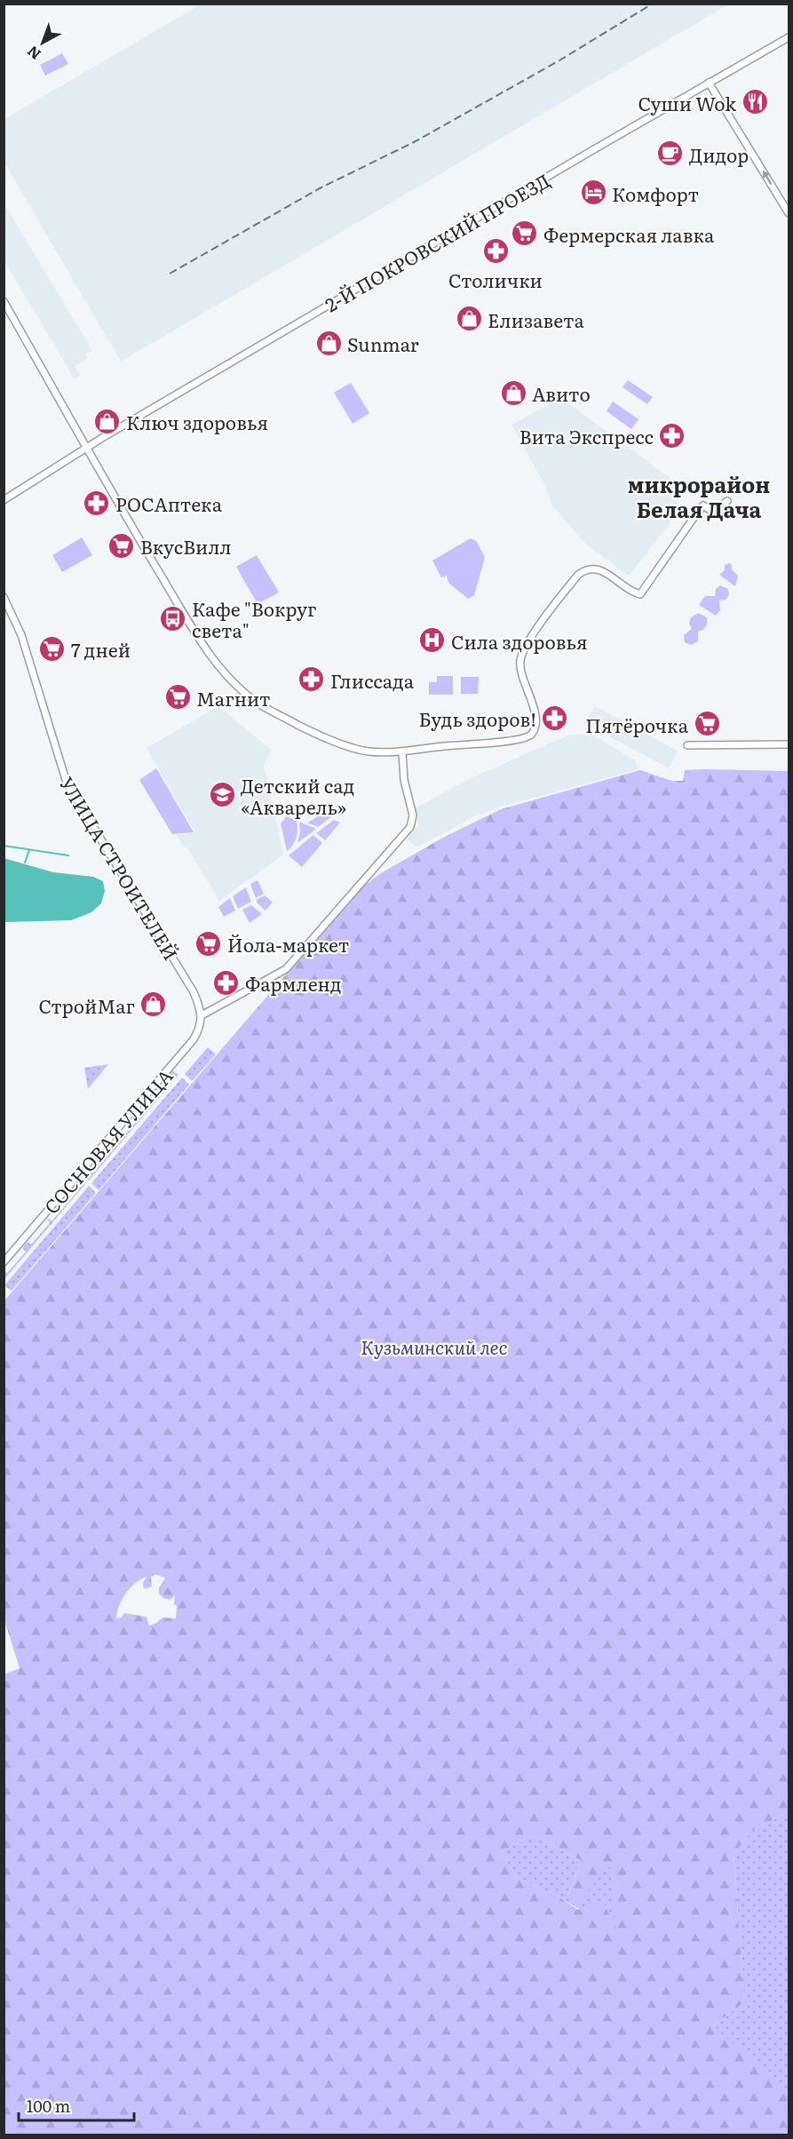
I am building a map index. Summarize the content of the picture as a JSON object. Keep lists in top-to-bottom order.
{
  "streets": {
    "street": ["2-Й ПОКРОВСКИЙ ПРОЕЗД", "УЛИЦА СТРОИТЕЛЕЙ", "СОСНОВАЯ УЛИЦА"]
  },
  "crossings": [
    ["УЛИЦА СТРОИТЕЛЕЙ", "СОСНОВАЯ УЛИЦА"]
  ],
  "districts": ["микрорайон Белая Дача"],
  "parks": ["Кузьминский лес"],
  "places": {
    "restaurant": ["Суши Wok"],
    "cafe": ["Дидор"],
    "hotel": ["Комфорт"],
    "supermarket": [
      "Фермерская лавка",
      "ВкусВилл",
      "7 дней",
      "Магнит",
      "Пятёрочка",
      "Йола-маркет"
    ],
    "pharmacy": [
      "Столички",
      "Вита Экспресс",
      "РОСАптека",
      "Глиссада",
      "Будь здоров!",
      "Фармленд"
    ],
    "shop": [
      "Елизавета",
      "Sunmar",
      "Авито",
      "Ключ здоровья",
      "СтройМаг"
    ],
    "bus stop": ["Кафе \"Вокруг света\""],
    "hospital": ["Сила здоровья"],
    "school or university": ["Детский сад «Акварель»"]
  },
  "scale_bar": "100 m",
  "north": "bottom left"
}
